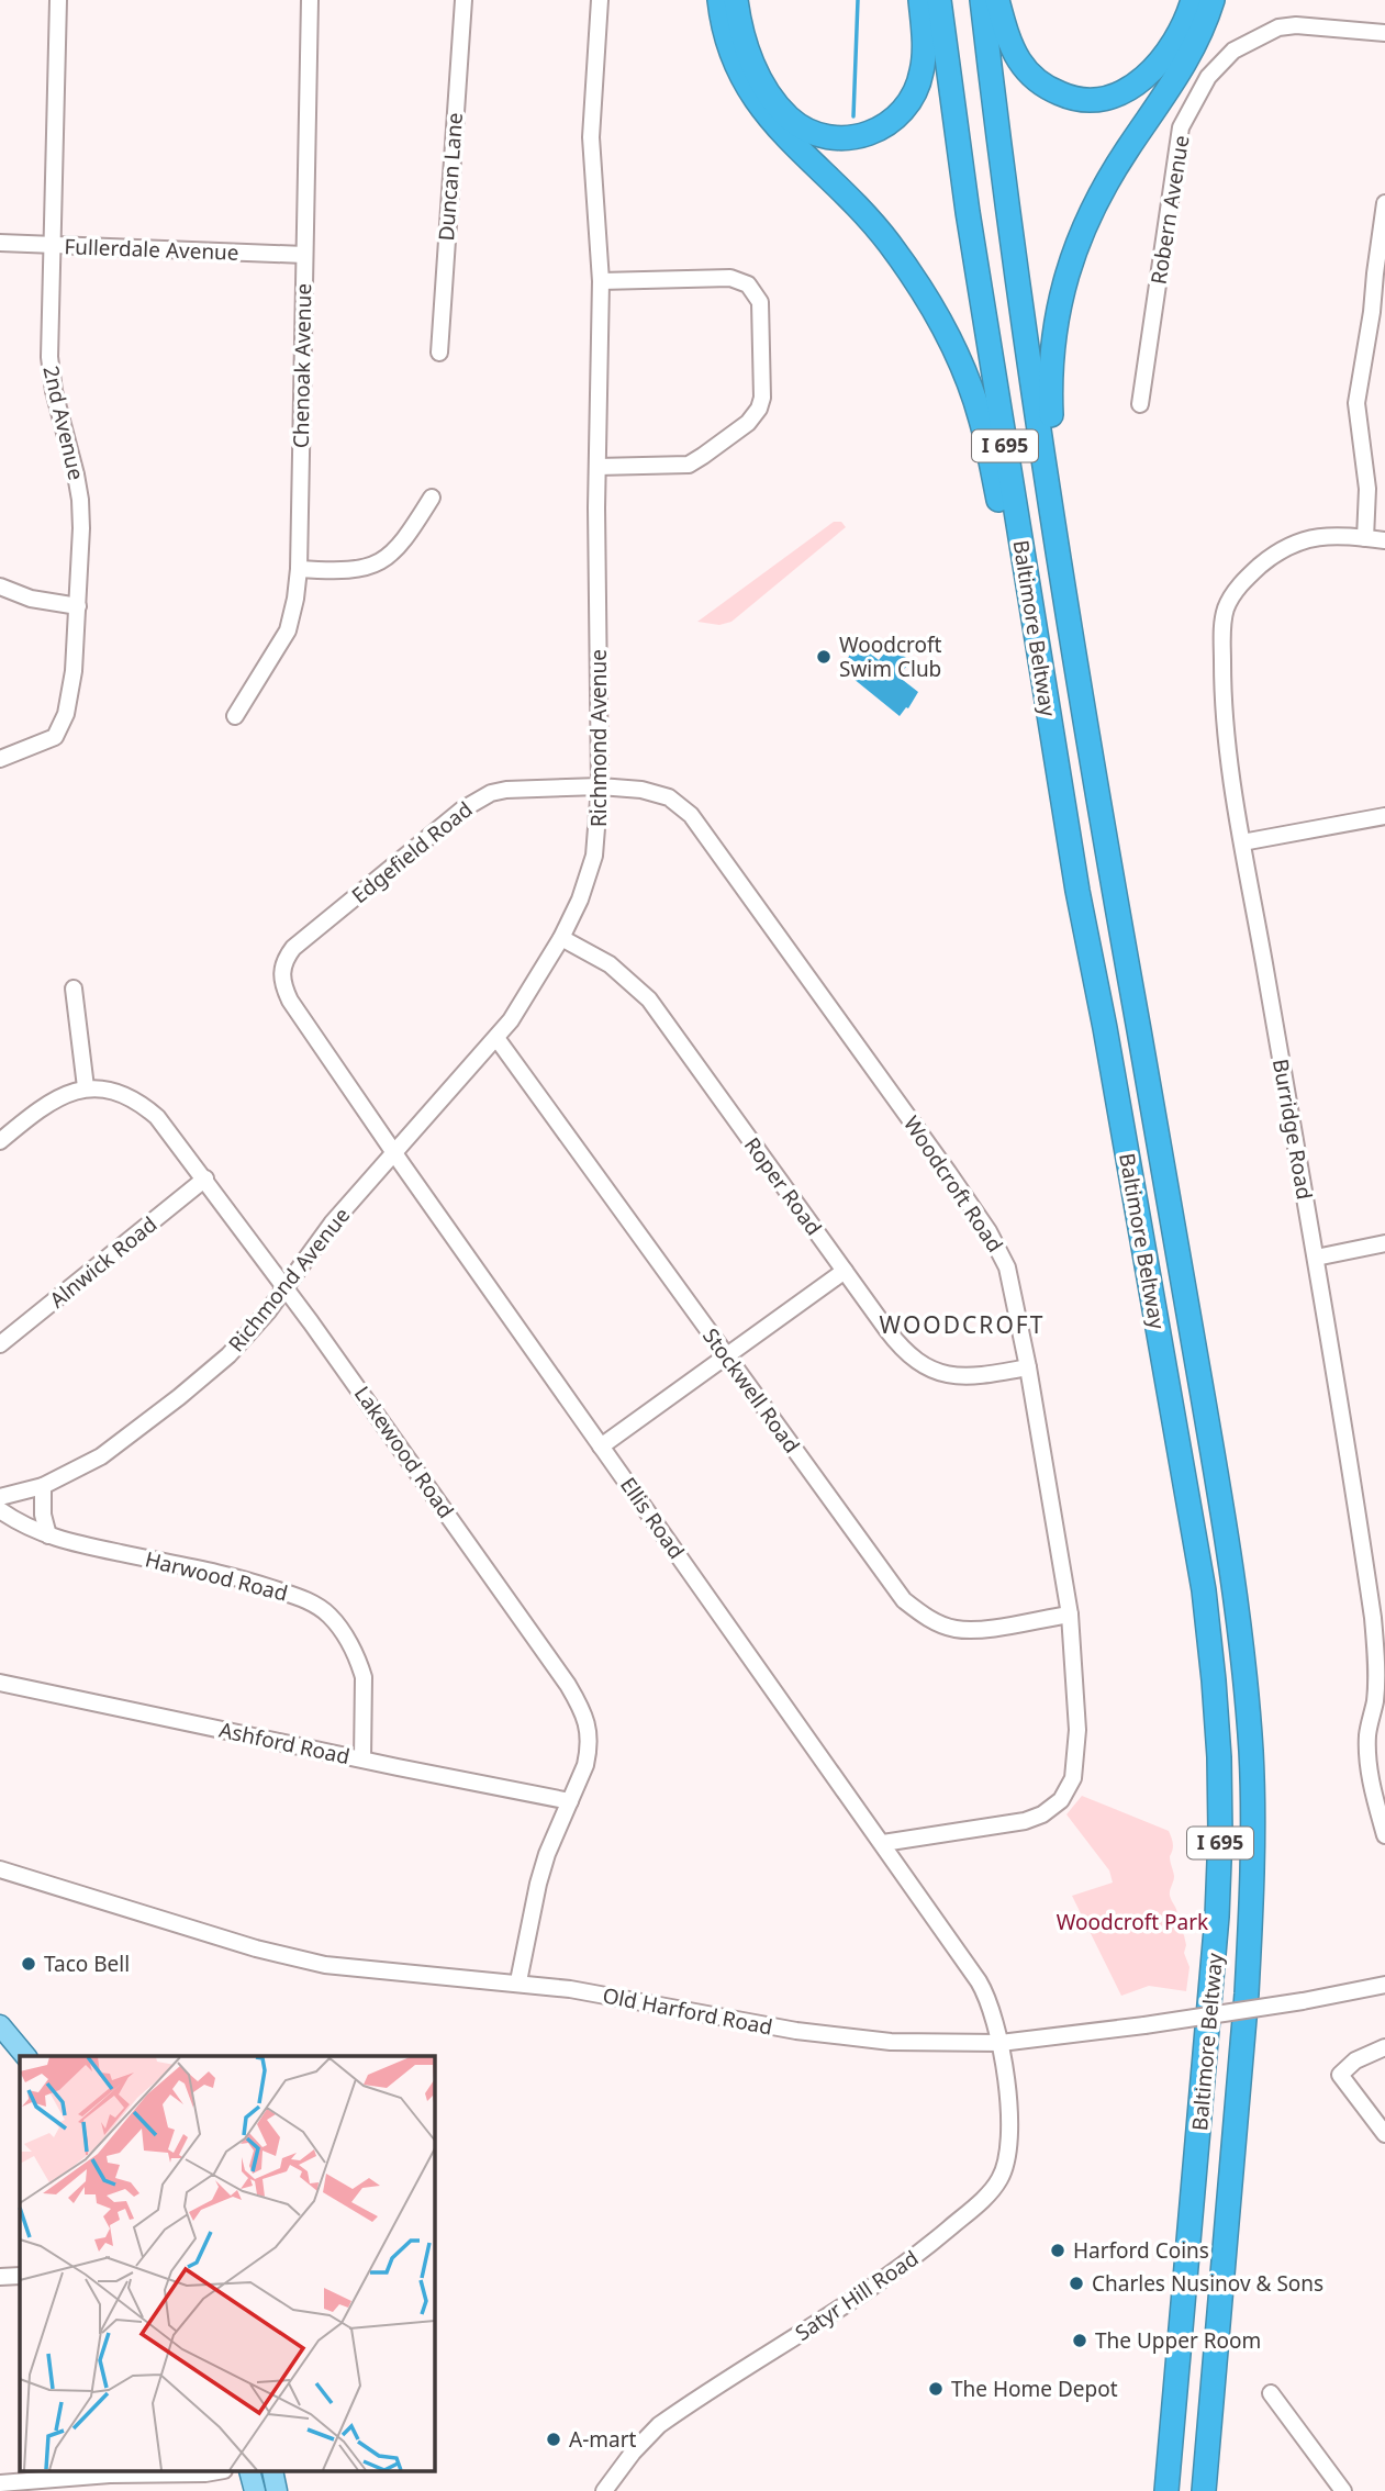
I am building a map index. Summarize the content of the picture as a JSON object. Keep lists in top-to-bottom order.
{
  "streets": {
    "highway": ["I 695", "Baltimore Beltway"],
    "street": [
      "Duncan Lane",
      "Robern Avenue",
      "Fullerdale Avenue",
      "Chenoak Avenue",
      "2nd Avenue",
      "Richmond Avenue",
      "Edgefield Road",
      "Burridge Road",
      "Woodcroft Road",
      "Roper Road",
      "Alnwick Road",
      "Stockwell Road",
      "Lakewood Road",
      "Ellis Road",
      "Harwood Road",
      "Ashford Road",
      "Old Harford Road",
      "Satyr Hill Road"
    ]
  },
  "crossings": [
    ["Fullerdale Avenue", "Chenoak Avenue"],
    ["Fullerdale Avenue", "2nd Avenue"],
    ["Richmond Avenue", "Edgefield Road"],
    ["Richmond Avenue", "Woodcroft Road"],
    ["Richmond Avenue", "Roper Road"],
    ["Richmond Avenue", "Stockwell Road"],
    ["Richmond Avenue", "Lakewood Road"],
    ["Richmond Avenue", "Ellis Road"],
    ["Edgefield Road", "Woodcroft Road"],
    ["Edgefield Road", "Ellis Road"],
    ["Woodcroft Road", "Roper Road"],
    ["Woodcroft Road", "Stockwell Road"],
    ["Woodcroft Road", "Ellis Road"],
    ["Alnwick Road", "Lakewood Road"],
    ["Lakewood Road", "Ashford Road"],
    ["Lakewood Road", "Old Harford Road"],
    ["Ellis Road", "Old Harford Road"],
    ["Ellis Road", "Satyr Hill Road"],
    ["Harwood Road", "Ashford Road"],
    ["Old Harford Road", "Satyr Hill Road"]
  ],
  "districts": ["WOODCROFT"],
  "parks": ["Woodcroft Park"],
  "places": [
    "Woodcroft Swim Club",
    "Taco Bell",
    "Harford Coins",
    "Charles Nusinov & Sons",
    "The Upper Room",
    "The Home Depot",
    "A-mart"
  ]
}
